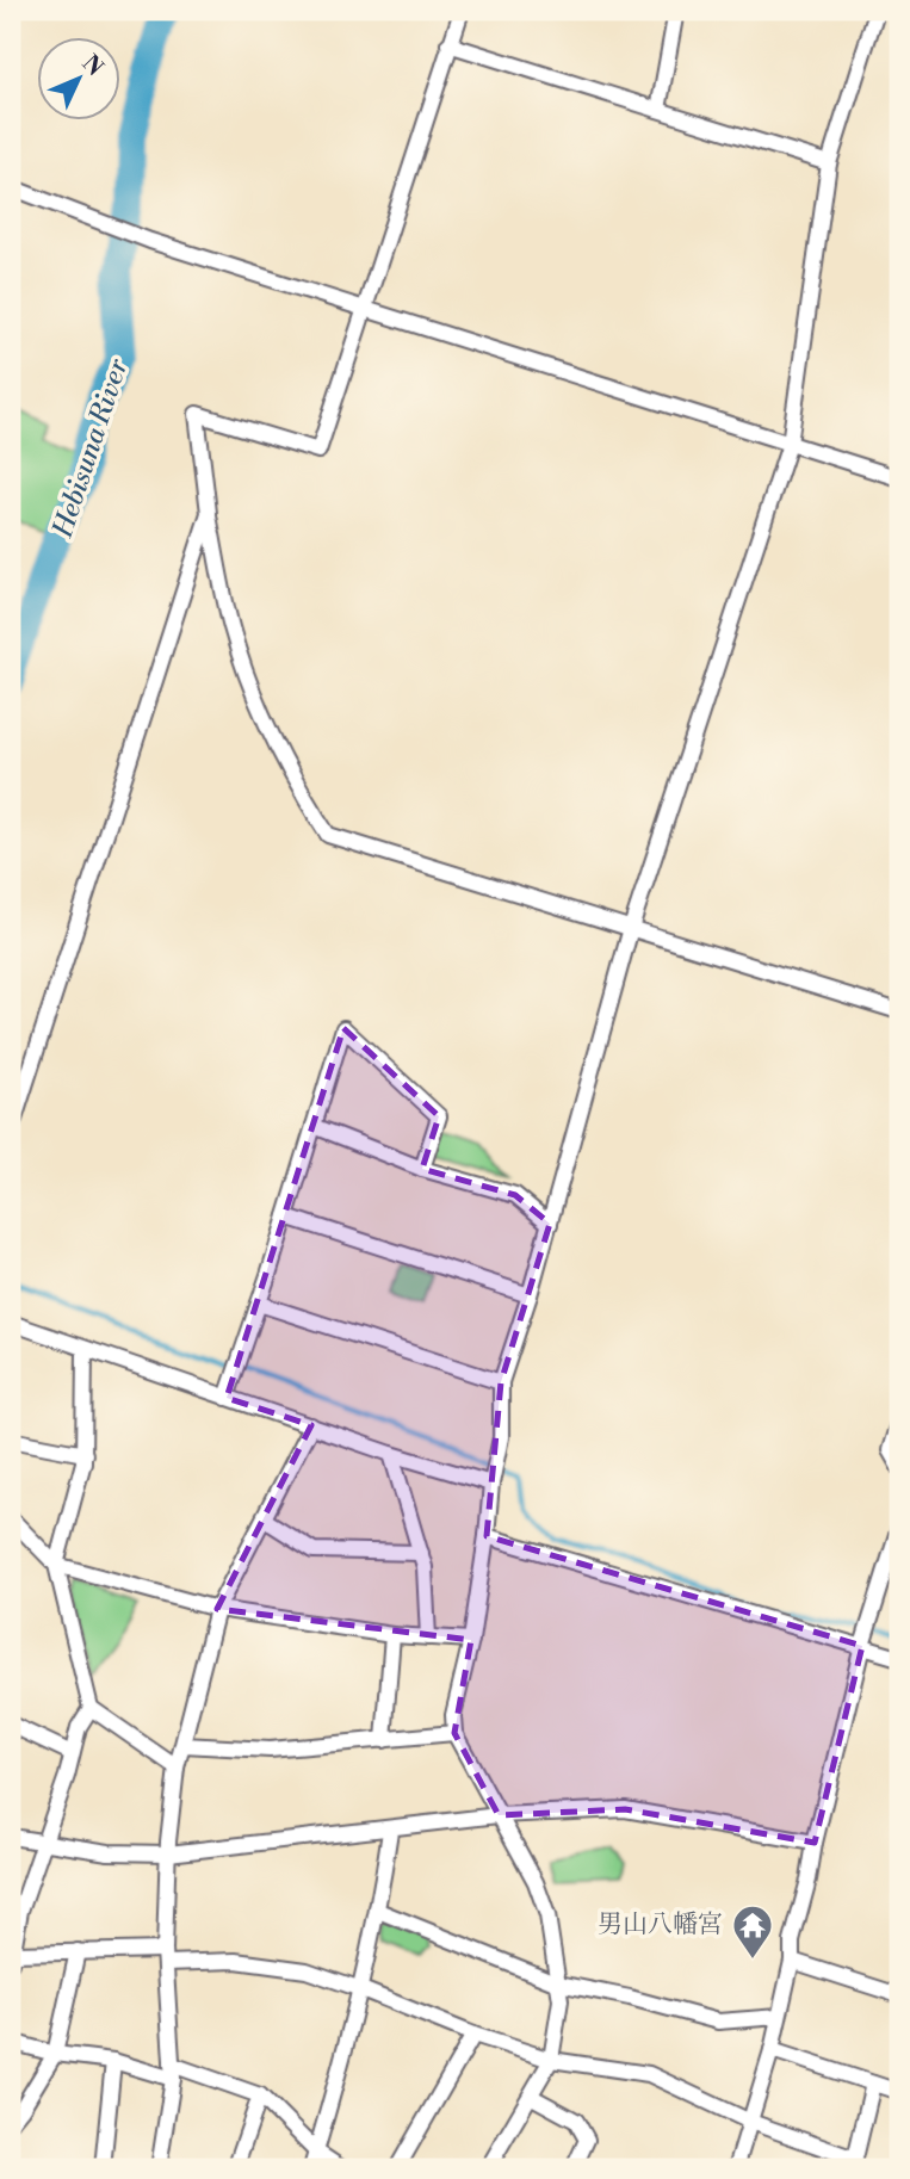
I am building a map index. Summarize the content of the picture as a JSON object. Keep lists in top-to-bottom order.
{
  "water": ["Hebisuna River"],
  "places": {
    "temple": ["男山八幡宮"]
  },
  "north": "top right"
}
